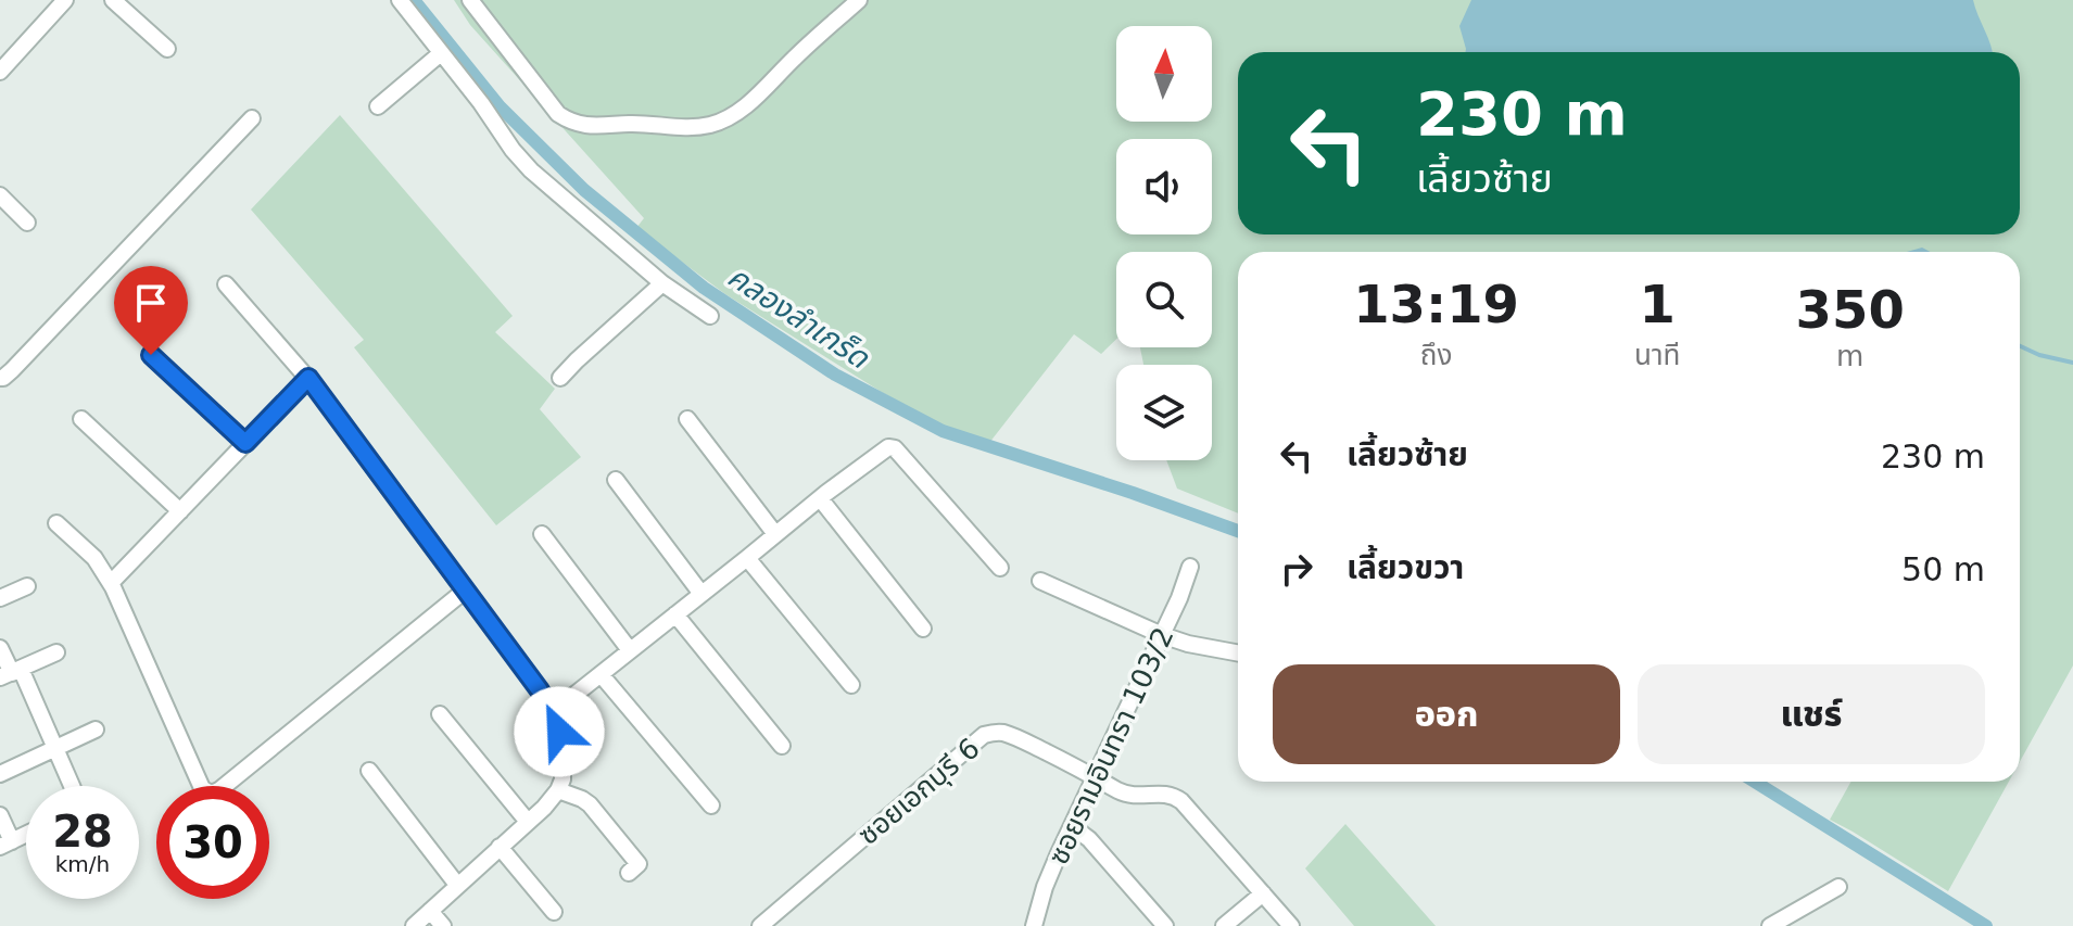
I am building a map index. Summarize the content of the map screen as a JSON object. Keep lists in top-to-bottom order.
{
  "streets": {
    "street": ["ซอยรามอินทรา 103/2", "ซอยเอกบุรี 6"]
  },
  "crossings": [
    ["ซอยรามอินทรา 103/2", "ซอยเอกบุรี 6"]
  ],
  "water": ["คลองลำเกร็ด"],
  "north": "top",
  "page": {
    "turn": ["230 m", "เลี้ยวซ้าย"],
    "eta": [
      "13:19",
      "ถึง",
      "1",
      "นาที",
      "350",
      "m"
    ],
    "list": [
      {
        "name": "เลี้ยวซ้าย",
        "value": "230 m"
      },
      {
        "name": "เลี้ยวขวา",
        "value": "50 m"
      }
    ],
    "buttons": ["ออก", "แชร์"],
    "speed": "28 km/h",
    "limit": "30"
  }
}
